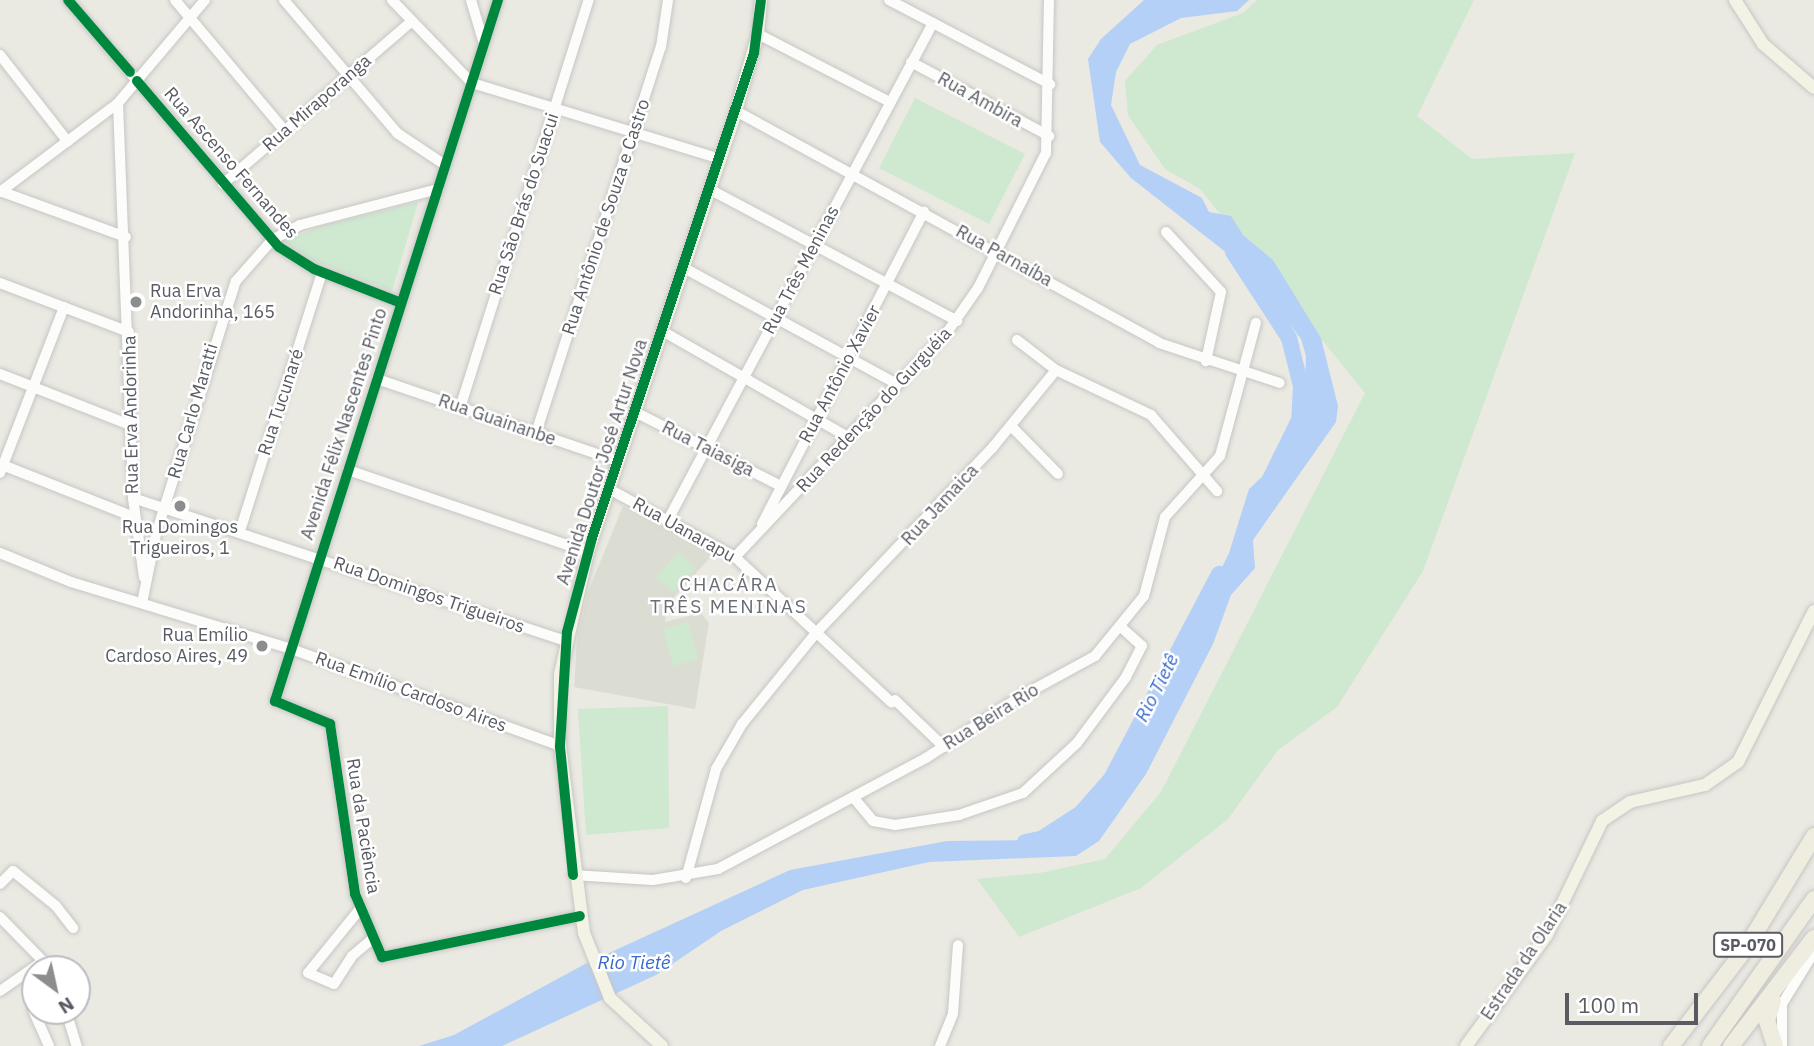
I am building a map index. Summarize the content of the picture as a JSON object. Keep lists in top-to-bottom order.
{
  "streets": {
    "highway": ["SP-070"],
    "main road": ["Avenida Doutor José Artur Nova", "Estrada da Olaria"],
    "street": [
      "Rua Ambira",
      "Rua Miraporanga",
      "Rua Ascenso Fernandes",
      "Rua São Brás do Suacui",
      "Rua Antônio de Souza e Castro",
      "Rua Parnaíba",
      "Rua Três Meninas",
      "Rua Antônio Xavier",
      "Rua Tucunaré",
      "Rua Redenção do Gurguéia",
      "Rua Carlo Maratti",
      "Rua Erva Andorinha",
      "Rua Guainanbe",
      "Avenida Félix Nascentes Pinto",
      "Rua Taiasiga",
      "Rua Jamaica",
      "Rua Uanarapu",
      "Rua Domingos Trigueiros",
      "Rua Emílio Cardoso Aires",
      "Rua Beira Rio",
      "Rua da Paciência"
    ]
  },
  "crossings": [
    ["Rua Ambira", "Rua Três Meninas"],
    ["Rua Ambira", "Rua Redenção do Gurguéia"],
    ["Rua Miraporanga", "Rua Ascenso Fernandes"],
    ["Rua Ascenso Fernandes", "Rua Tucunaré"],
    ["Rua Ascenso Fernandes", "Rua Carlo Maratti"],
    ["Rua Ascenso Fernandes", "Avenida Félix Nascentes Pinto"],
    ["Rua São Brás do Suacui", "Rua Guainanbe"],
    ["Rua Antônio de Souza e Castro", "Rua Guainanbe"],
    ["Rua Parnaíba", "Rua Três Meninas"],
    ["Rua Parnaíba", "Rua Antônio Xavier"],
    ["Rua Parnaíba", "Rua Redenção do Gurguéia"],
    ["Rua Parnaíba", "Avenida Doutor José Artur Nova"],
    ["Rua Parnaíba", "Rua Beira Rio"],
    ["Rua Três Meninas", "Rua Taiasiga"],
    ["Rua Três Meninas", "Rua Uanarapu"],
    ["Rua Antônio Xavier", "Rua Redenção do Gurguéia"],
    ["Rua Antônio Xavier", "Rua Taiasiga"],
    ["Rua Tucunaré", "Rua Domingos Trigueiros"],
    ["Rua Redenção do Gurguéia", "Rua Uanarapu"],
    ["Rua Carlo Maratti", "Avenida Félix Nascentes Pinto"],
    ["Rua Carlo Maratti", "Rua Domingos Trigueiros"],
    ["Rua Carlo Maratti", "Rua Emílio Cardoso Aires"],
    ["Rua Erva Andorinha", "Rua Domingos Trigueiros"],
    ["Rua Guainanbe", "Avenida Félix Nascentes Pinto"],
    ["Rua Guainanbe", "Avenida Doutor José Artur Nova"],
    ["Avenida Félix Nascentes Pinto", "Rua Domingos Trigueiros"],
    ["Avenida Félix Nascentes Pinto", "Rua Emílio Cardoso Aires"],
    ["Avenida Félix Nascentes Pinto", "Rua da Paciência"],
    ["Rua Taiasiga", "Avenida Doutor José Artur Nova"],
    ["Avenida Doutor José Artur Nova", "Rua Uanarapu"],
    ["Avenida Doutor José Artur Nova", "Rua Domingos Trigueiros"],
    ["Avenida Doutor José Artur Nova", "Rua Emílio Cardoso Aires"],
    ["Avenida Doutor José Artur Nova", "Rua Beira Rio"],
    ["Rua Jamaica", "Rua Uanarapu"],
    ["Rua Jamaica", "Rua Beira Rio"],
    ["Rua Uanarapu", "Rua Beira Rio"]
  ],
  "districts": ["CHACÁRA TRÊS MENINAS"],
  "water": ["Rio Tietê"],
  "places": ["Rua Erva Andorinha, 165", "Rua Domingos Trigueiros, 1", "Rua Emílio Cardoso Aires, 49"],
  "scale_bar": "100 m",
  "north": "bottom right"
}
